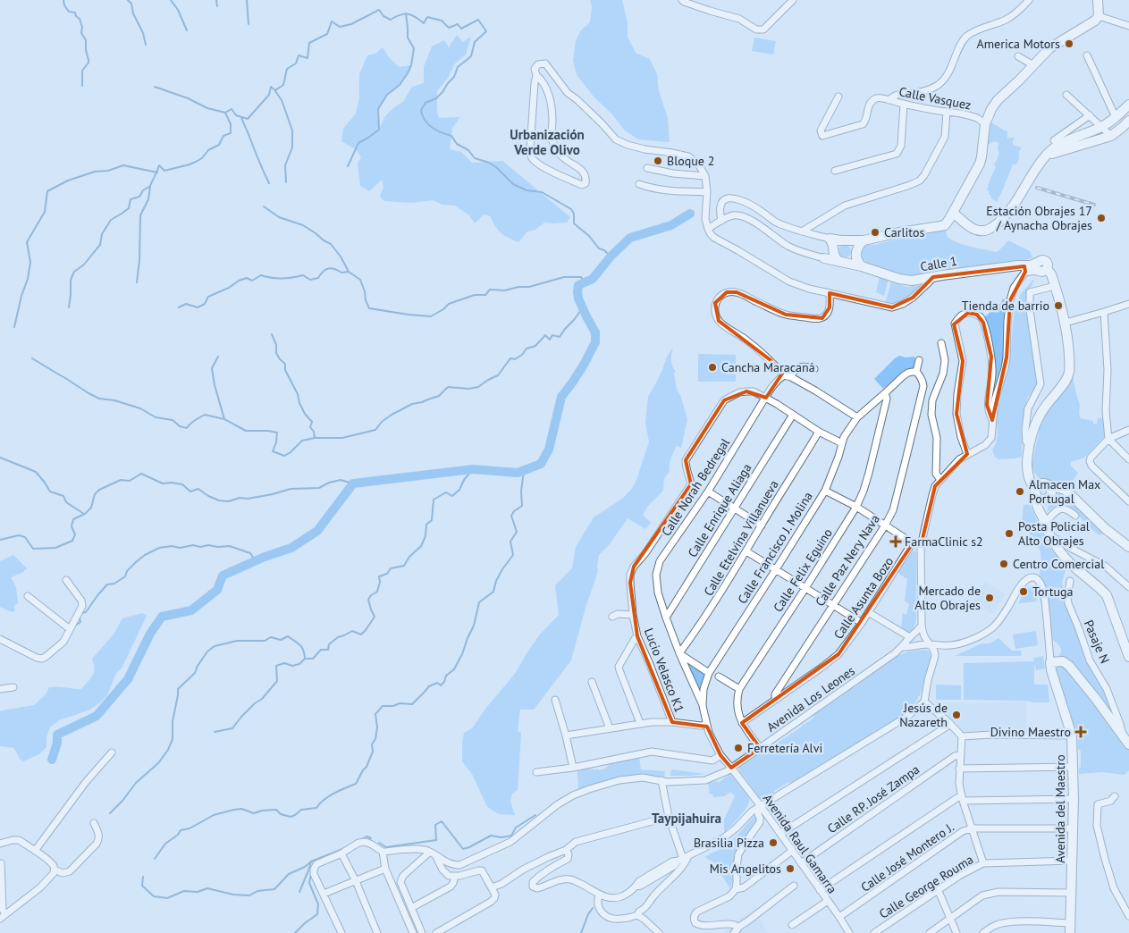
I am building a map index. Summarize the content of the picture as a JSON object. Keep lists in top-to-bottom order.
{
  "streets": {
    "main road": ["Calle 1", "Avenida del Maestro"],
    "street": [
      "Calle Vasquez",
      "Calle Norah Bedregal",
      "Calle Enrique Aliaga",
      "Calle Etelvina Villanueva",
      "Calle Francisco J. Molina",
      "Calle Paz Nery Nava",
      "Calle Felix Eguino",
      "Calle Asunta Bozo",
      "Pasaje N",
      "Lucio Velasco K1",
      "Avenida Los Leones",
      "Calle RP. José Zampa",
      "Avenida Raul Gamarra",
      "Calle José Montero J.",
      "Calle George Rouma"
    ]
  },
  "crossings": [
    ["Calle Norah Bedregal", "Calle Enrique Aliaga"],
    ["Calle Norah Bedregal", "Calle Etelvina Villanueva"],
    ["Calle Norah Bedregal", "Calle Francisco J. Molina"],
    ["Calle Norah Bedregal", "Lucio Velasco K1"],
    ["Calle Francisco J. Molina", "Calle Paz Nery Nava"],
    ["Calle Francisco J. Molina", "Calle Felix Eguino"],
    ["Calle Francisco J. Molina", "Avenida Los Leones"],
    ["Calle Francisco J. Molina", "Avenida Raul Gamarra"],
    ["Calle Paz Nery Nava", "Calle Asunta Bozo"],
    ["Calle Felix Eguino", "Calle Asunta Bozo"],
    ["Calle Felix Eguino", "Avenida Los Leones"],
    ["Avenida Los Leones", "Avenida Raul Gamarra"],
    ["Calle RP. José Zampa", "Avenida Raul Gamarra"],
    ["Avenida del Maestro", "Calle José Montero J."],
    ["Avenida del Maestro", "Calle George Rouma"],
    ["Avenida Raul Gamarra", "Calle José Montero J."]
  ],
  "districts": ["Urbanización Verde Olivo", "Taypijahuira"],
  "places": {
    "other": [
      "America Motors",
      "Bloque 2",
      "Estación Obrajes 17 / Aynacha Obrajes",
      "Carlitos",
      "Tienda de barrio",
      "Cancha Maracaná",
      "Almacen Max Portugal",
      "Posta Policial Alto Obrajes",
      "Centro Comercial",
      "Tortuga",
      "Mercado de Alto Obrajes",
      "Jesús de Nazareth",
      "Ferretería Alvi",
      "Brasilia Pizza",
      "Mis Angelitos"
    ],
    "health": ["FarmaClinic s2", "Divino Maestro"]
  }
}
